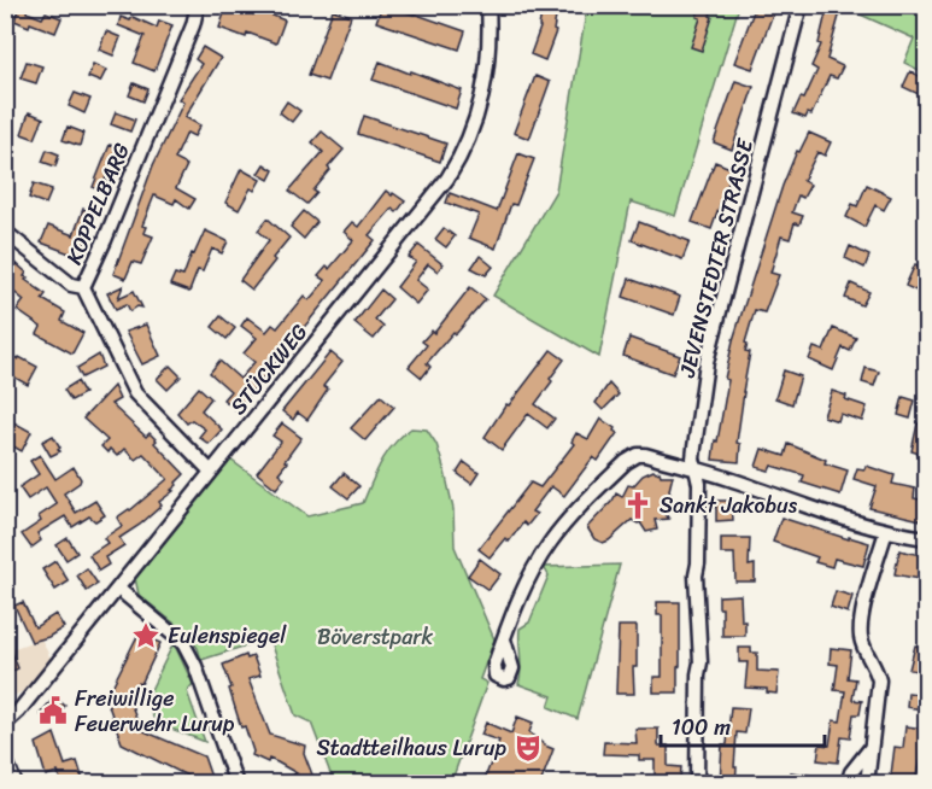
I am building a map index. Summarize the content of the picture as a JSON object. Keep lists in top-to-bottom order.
{
  "streets": {
    "street": ["KOPPELBARG", "JEVENSTEDTER STRASSE", "STÜCKWEG"]
  },
  "crossings": [
    ["KOPPELBARG", "STÜCKWEG"]
  ],
  "parks": ["Böverstpark"],
  "places": {
    "church": ["Sankt Jakobus"],
    "place": ["Eulenspiegel"],
    "public building": ["Freiwillige Feuerwehr Lurup"],
    "theatre": ["Stadtteilhaus Lurup"]
  },
  "scale_bar": "100 m"
}
